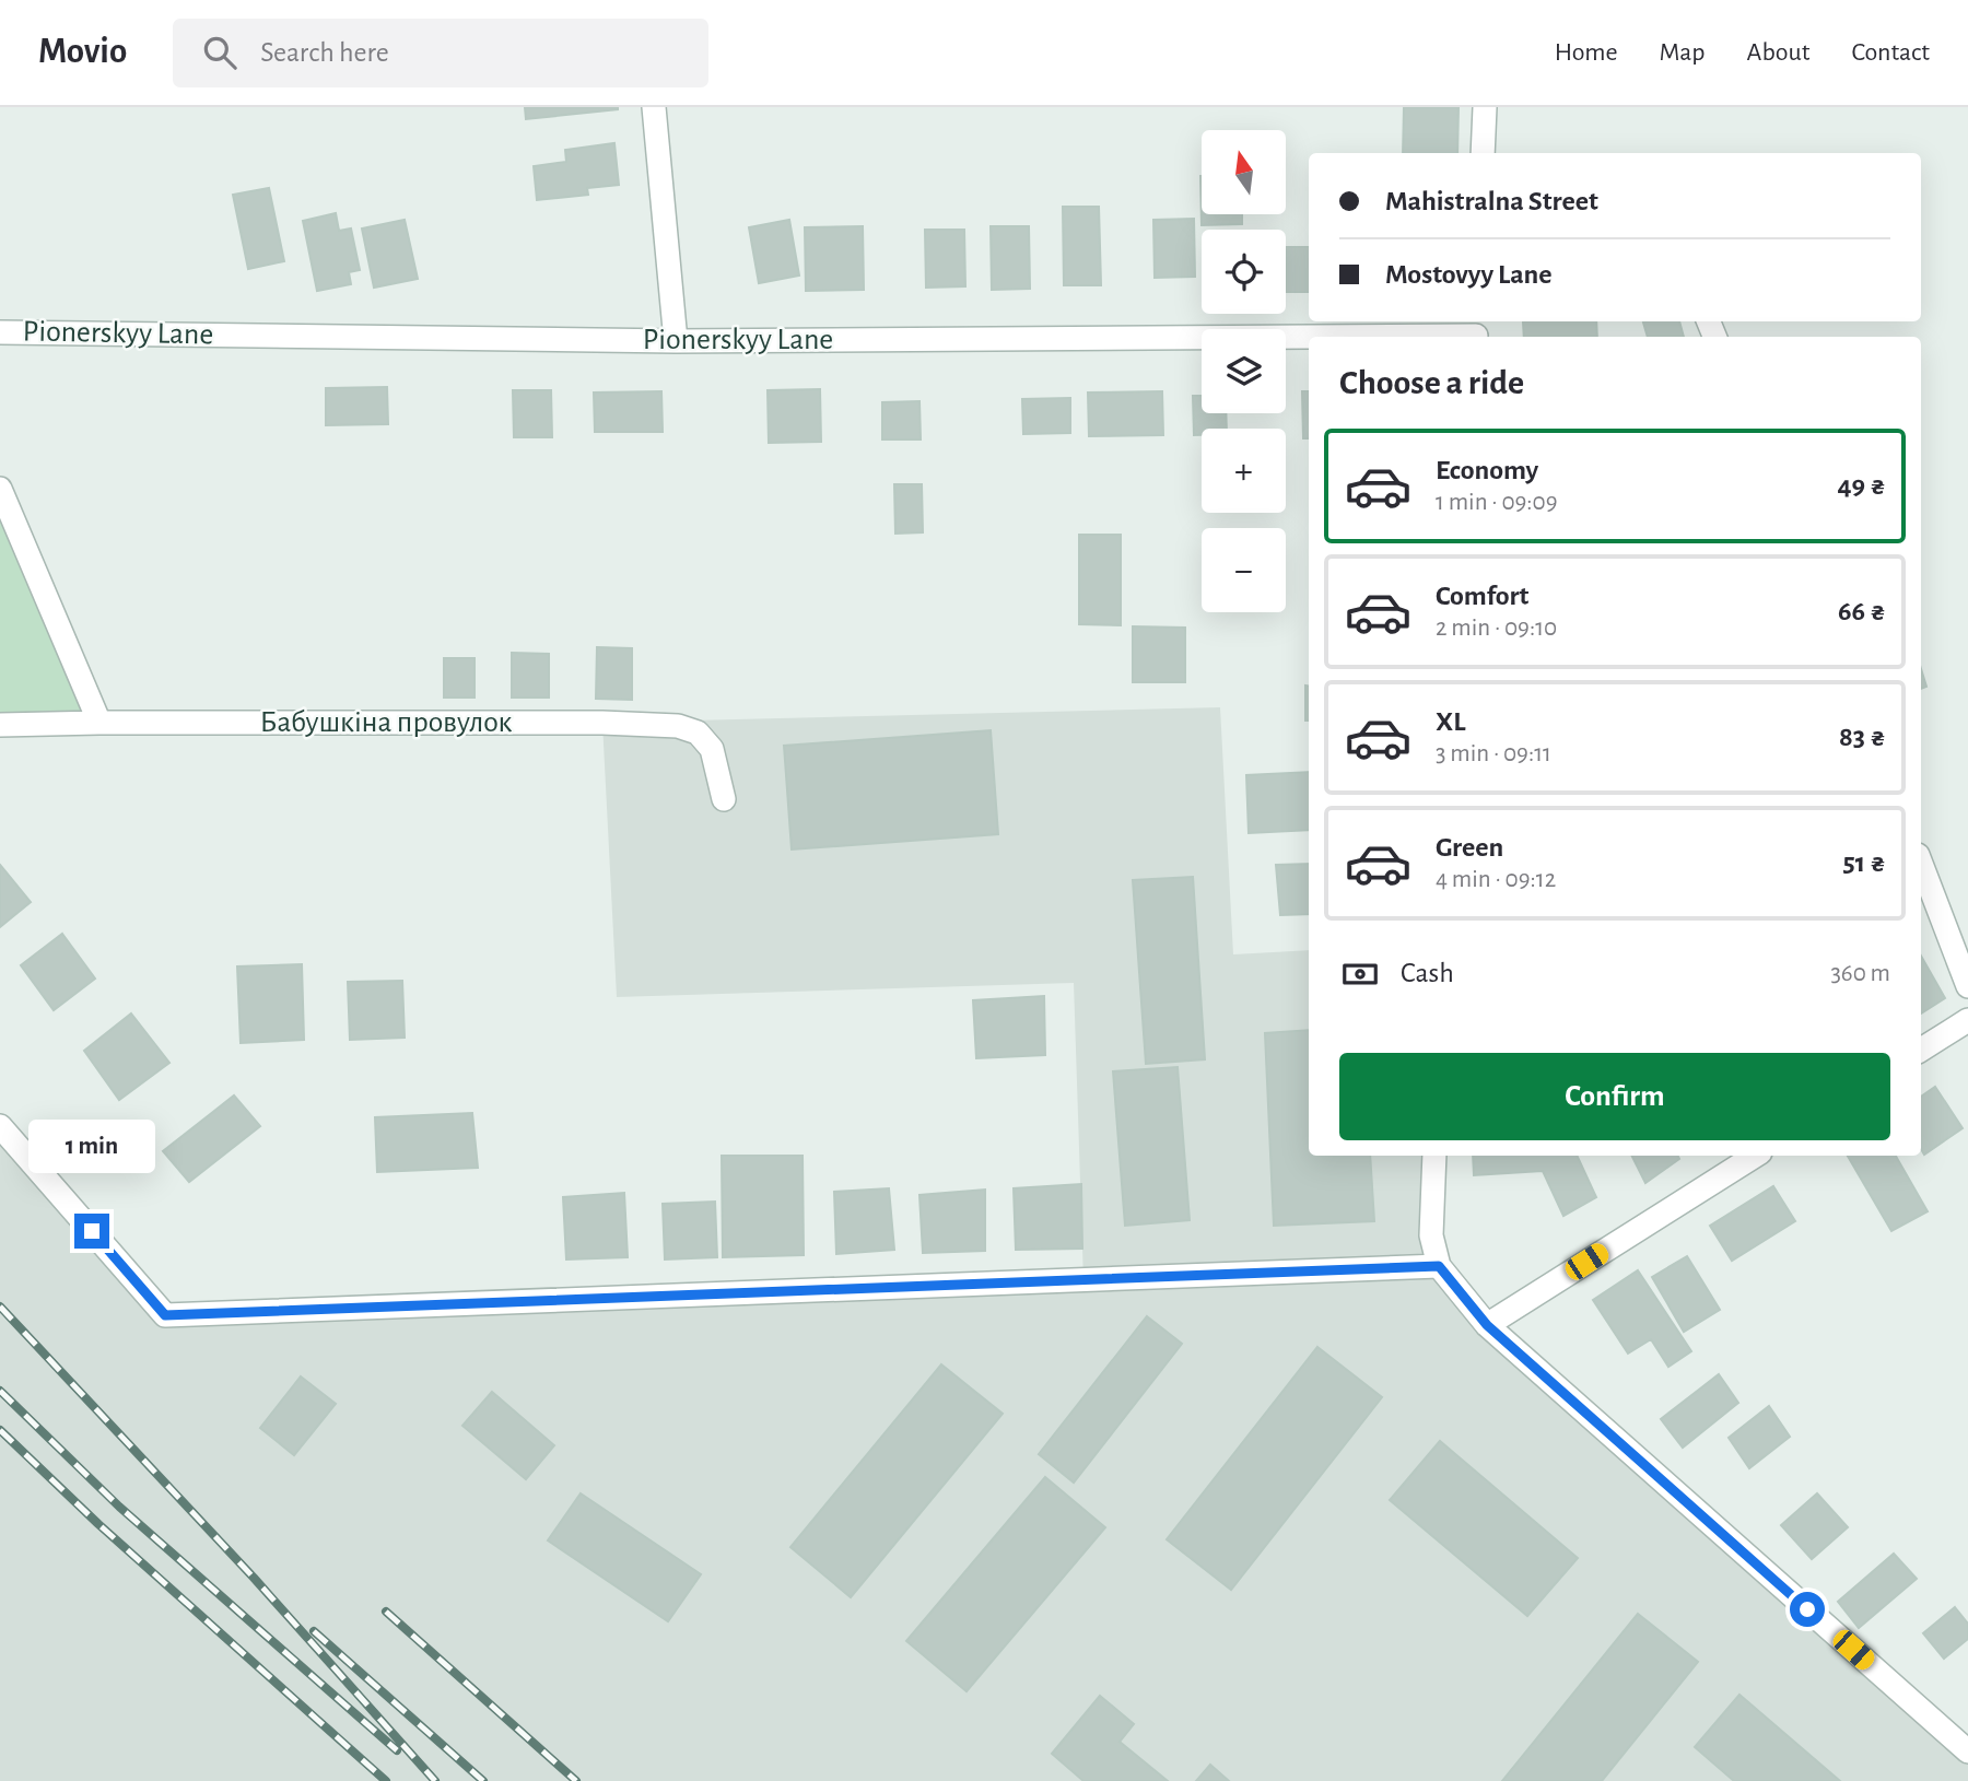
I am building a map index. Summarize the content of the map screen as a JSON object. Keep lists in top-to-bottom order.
{
  "streets": {
    "street": ["Pionerskyy Lane", "Бабушкіна провулок"]
  },
  "north": "top",
  "page": {
    "header": "Movio",
    "search": "Search here",
    "nav": [
      "Home",
      "Map",
      "About",
      "Contact"
    ],
    "map_buttons": ["+", "−"],
    "banner": ["Mahistralna Street", "Mostovyy Lane"],
    "heading": "Choose a ride",
    "list": [
      {
        "name": "Economy",
        "note": "1 min · 09:09",
        "value": "49 ₴"
      },
      {
        "name": "Comfort",
        "note": "2 min · 09:10",
        "value": "66 ₴"
      },
      {
        "name": "XL",
        "note": "3 min · 09:11",
        "value": "83 ₴"
      },
      {
        "name": "Green",
        "note": "4 min · 09:12",
        "value": "51 ₴"
      }
    ],
    "pay": ["Cash", "360 m"],
    "buttons": "Confirm",
    "bubble": "1 min"
  }
}
